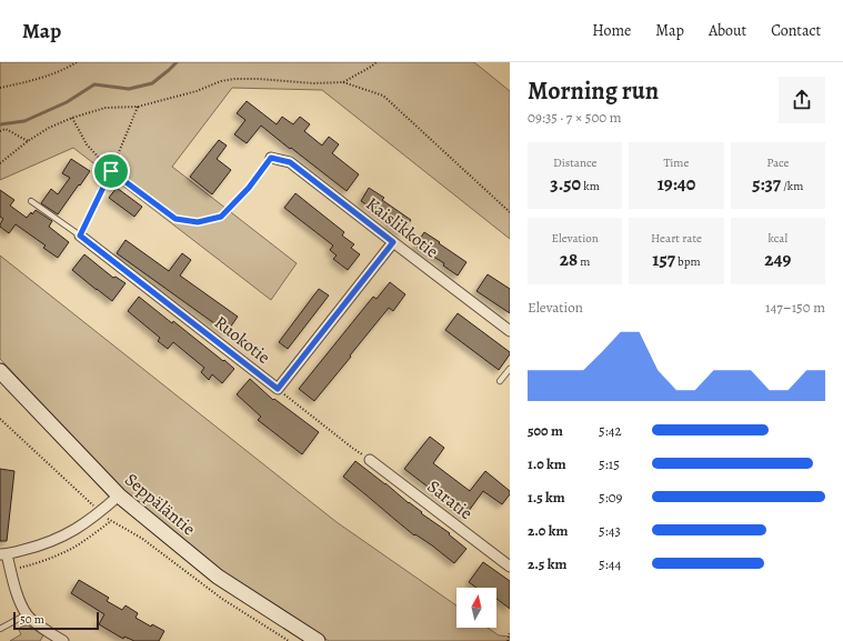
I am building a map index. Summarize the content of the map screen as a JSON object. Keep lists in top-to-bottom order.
{
  "streets": {
    "main road": ["Seppäläntie"],
    "street": ["Kaislikkotie", "Ruokotie", "Saratie"]
  },
  "crossings": [
    ["Kaislikkotie", "Ruokotie"]
  ],
  "scale_bar": "50 m",
  "north": "top",
  "page": {
    "header": "Map",
    "nav": [
      "Home",
      "Map",
      "About",
      "Contact"
    ],
    "heading": ["Morning run", "09:35 · 7 × 500 m"],
    "stats": [
      ["Distance", "3.50 km"],
      ["Time", "19:40"],
      ["Pace", "5:37 /km"],
      ["Elevation", "28 m"],
      ["Heart rate", "157 bpm"],
      ["kcal", "249"]
    ],
    "chart": ["Elevation", "147–150 m"],
    "list": [
      {
        "name": "500 m",
        "note": "5:42"
      },
      {
        "name": "1.0 km",
        "note": "5:15"
      },
      {
        "name": "1.5 km",
        "note": "5:09"
      },
      {
        "name": "2.0 km",
        "note": "5:43"
      },
      {
        "name": "2.5 km",
        "note": "5:44"
      }
    ],
    "scale": "50 m"
  }
}
